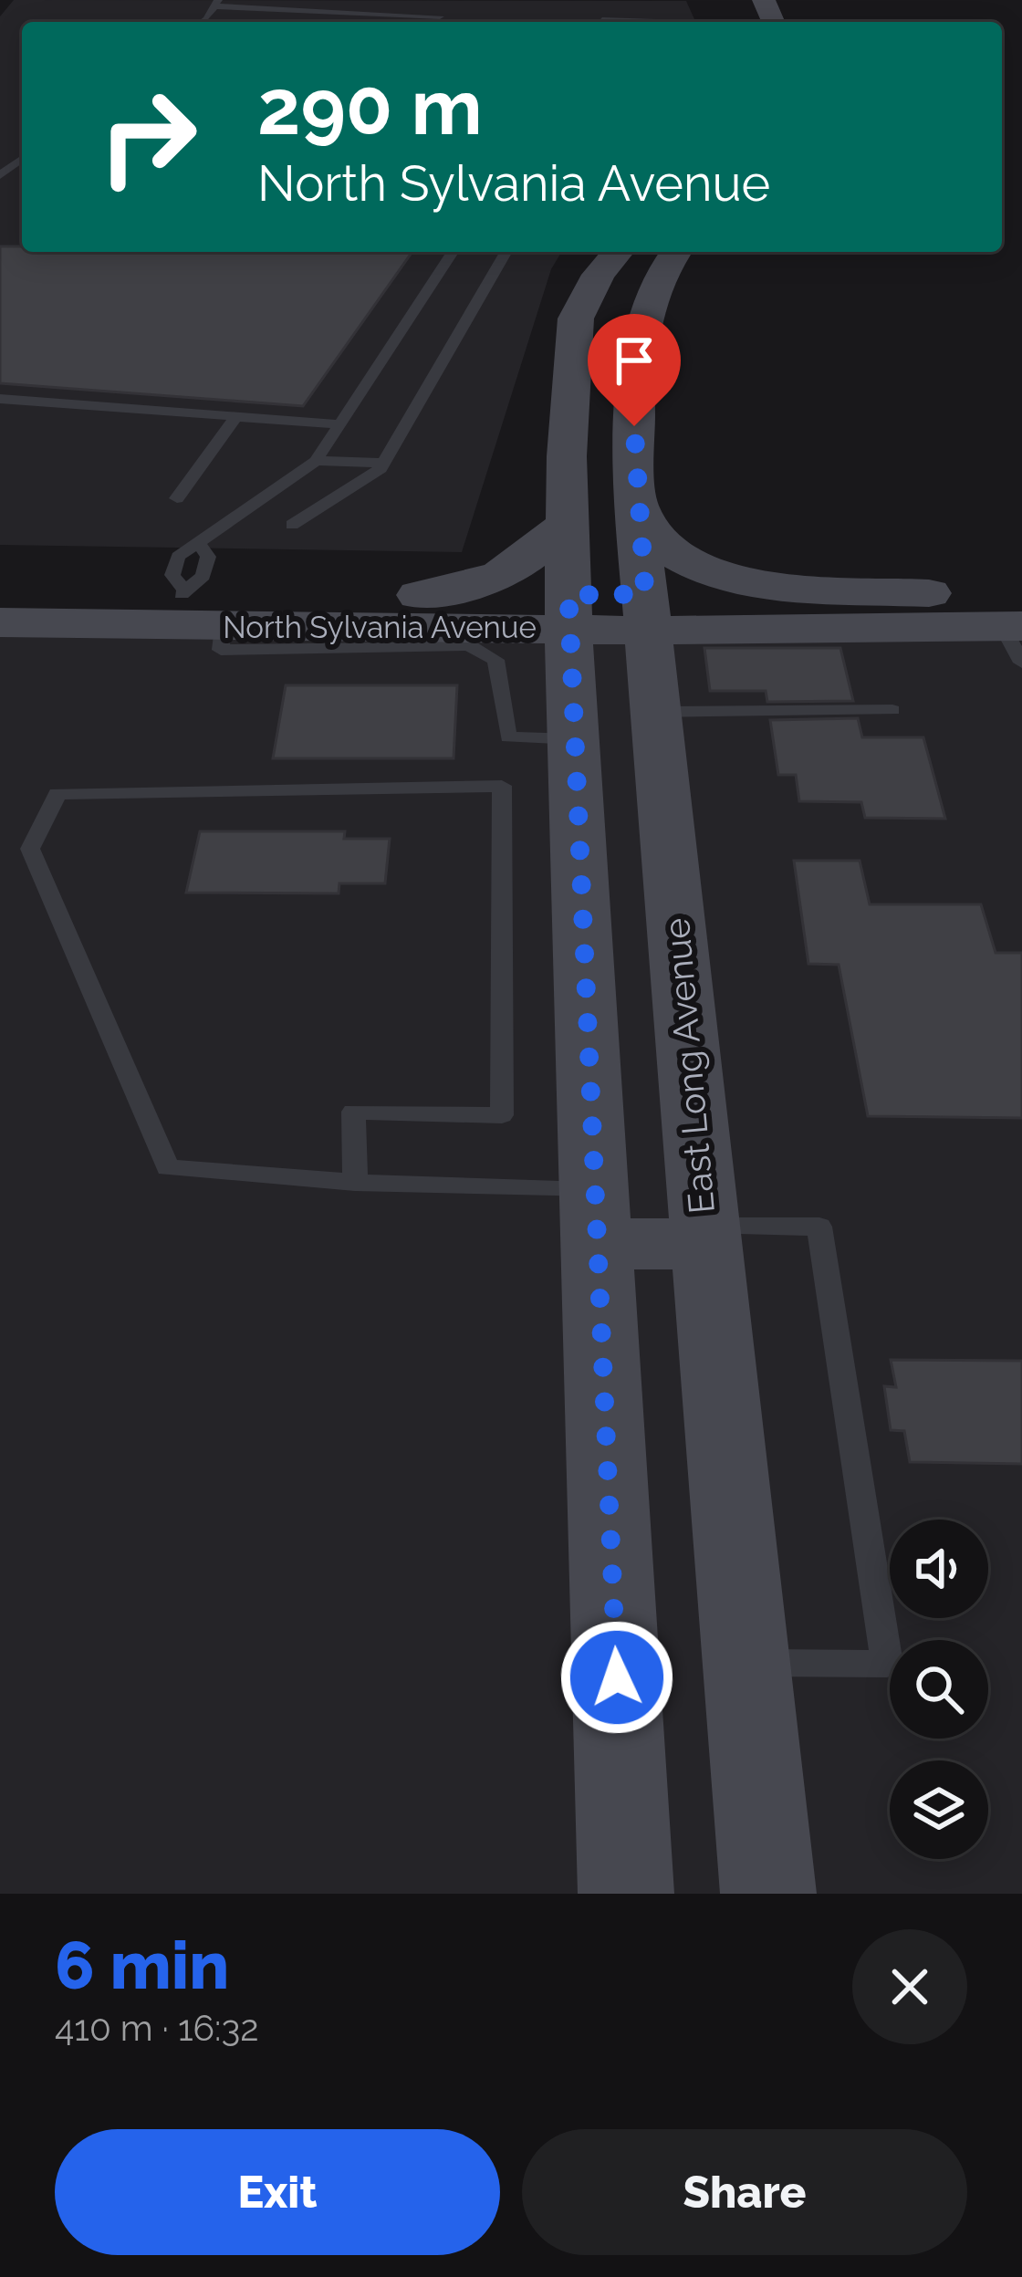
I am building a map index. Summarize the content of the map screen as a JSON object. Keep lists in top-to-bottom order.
{
  "streets": {
    "main road": ["North Sylvania Avenue", "East Long Avenue"]
  },
  "crossings": [
    ["North Sylvania Avenue", "East Long Avenue"]
  ],
  "page": {
    "turn": ["290 m", "North Sylvania Avenue"],
    "heading": ["6 min", "410 m · 16:32"],
    "buttons": ["Exit", "Share"]
  }
}
